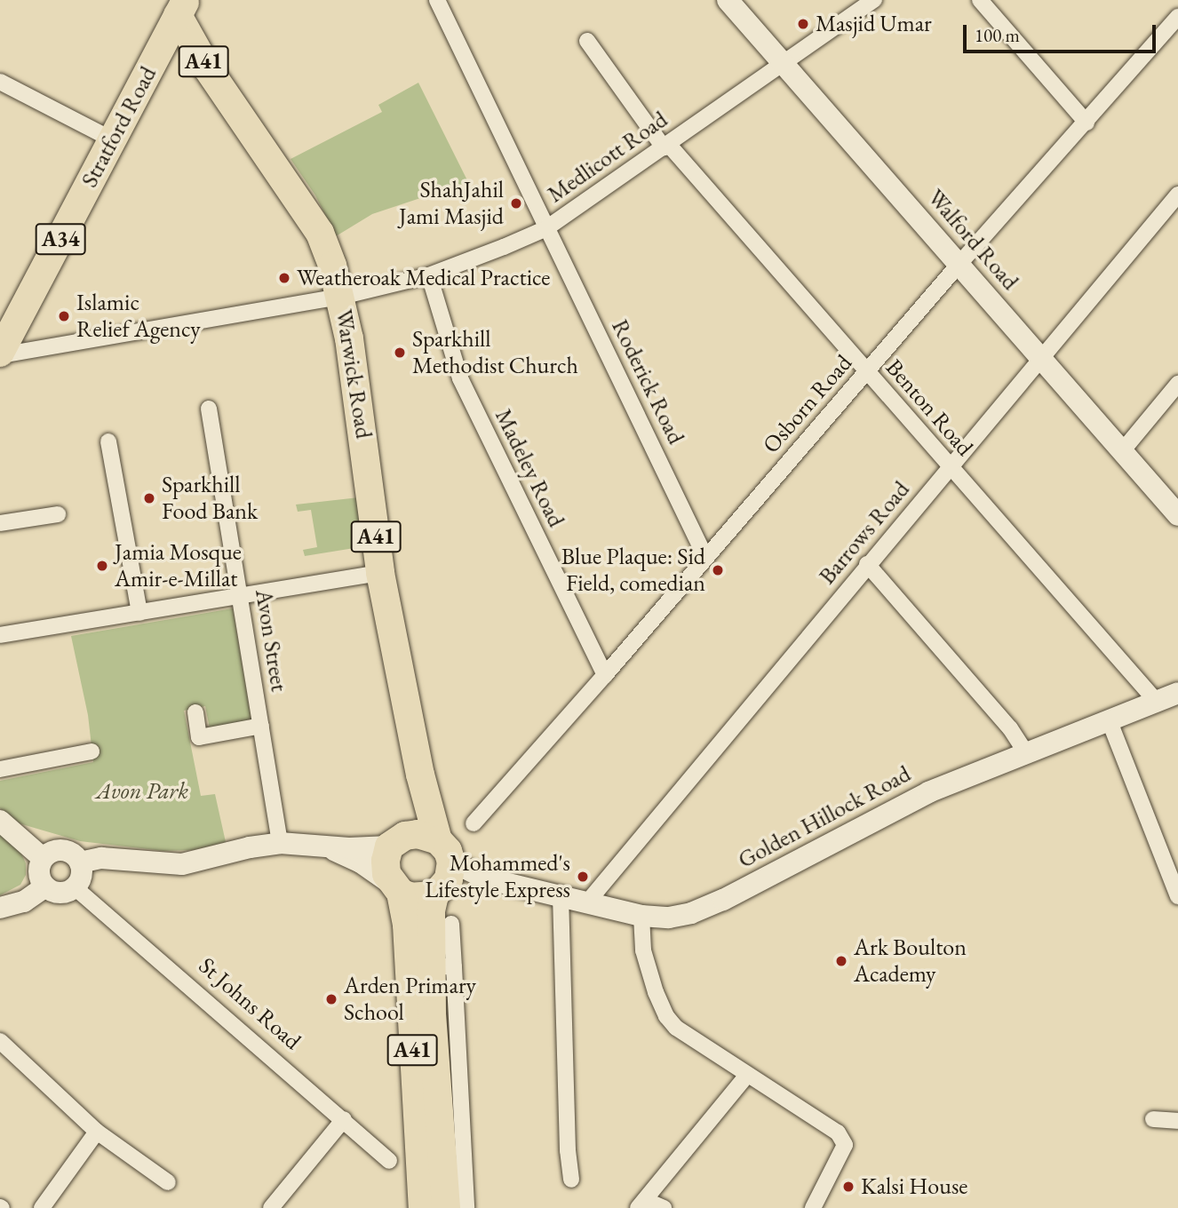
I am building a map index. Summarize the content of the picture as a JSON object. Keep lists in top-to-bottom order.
{
  "streets": {
    "highway": [
      "A41",
      "Stratford Road",
      "A34",
      "Warwick Road"
    ],
    "main road": ["Walford Road", "Golden Hillock Road"],
    "street": [
      "Medlicott Road",
      "Roderick Road",
      "Osborn Road",
      "Benton Road",
      "Madeley Road",
      "Barrows Road",
      "Avon Street",
      "St Johns Road"
    ]
  },
  "crossings": [
    ["A41", "Warwick Road"],
    ["A41", "Golden Hillock Road"],
    ["Stratford Road", "Medlicott Road"],
    ["Stratford Road", "Warwick Road"],
    ["Medlicott Road", "Walford Road"],
    ["Medlicott Road", "Warwick Road"],
    ["Medlicott Road", "Roderick Road"],
    ["Medlicott Road", "Benton Road"],
    ["Medlicott Road", "Madeley Road"],
    ["Walford Road", "Osborn Road"],
    ["Walford Road", "Barrows Road"],
    ["Warwick Road", "Golden Hillock Road"],
    ["Roderick Road", "Osborn Road"],
    ["Osborn Road", "Benton Road"],
    ["Osborn Road", "Madeley Road"],
    ["Benton Road", "Barrows Road"],
    ["Benton Road", "Golden Hillock Road"],
    ["Barrows Road", "Golden Hillock Road"]
  ],
  "parks": ["Avon Park"],
  "places": [
    "Masjid Umar",
    "ShahJahil Jami Masjid",
    "Weatheroak Medical Practice",
    "Islamic Relief Agency",
    "Sparkhill Methodist Church",
    "Sparkhill Food Bank",
    "Jamia Mosque Amir-e-Millat",
    "Blue Plaque: Sid Field, comedian",
    "Mohammed's Lifestyle Express",
    "Ark Boulton Academy",
    "Arden Primary School",
    "Kalsi House"
  ],
  "scale_bar": "100 m"
}
